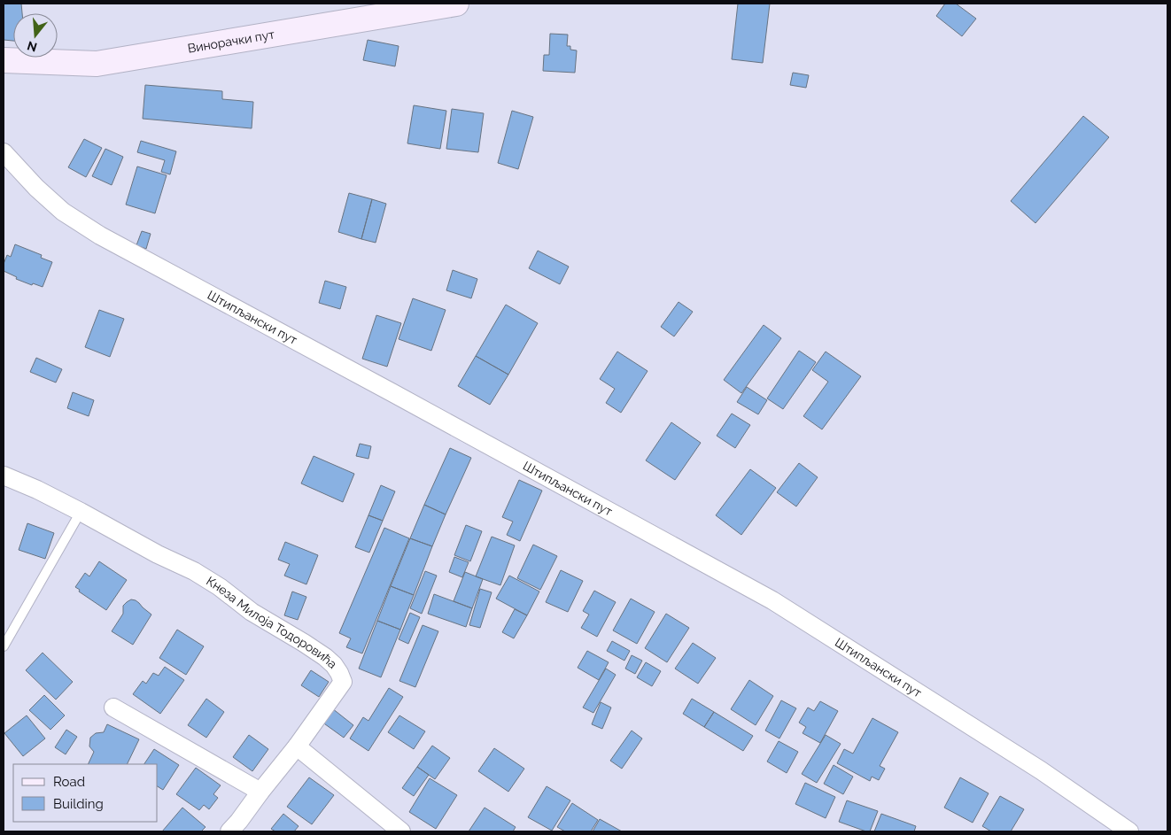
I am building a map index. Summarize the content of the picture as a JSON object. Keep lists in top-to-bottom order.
{
  "streets": {
    "street": ["Винорачки пут", "Штипљански пут", "Кнеза Милоја Тодоровића"]
  },
  "legend": ["Road", "Building"],
  "north": "bottom"
}
